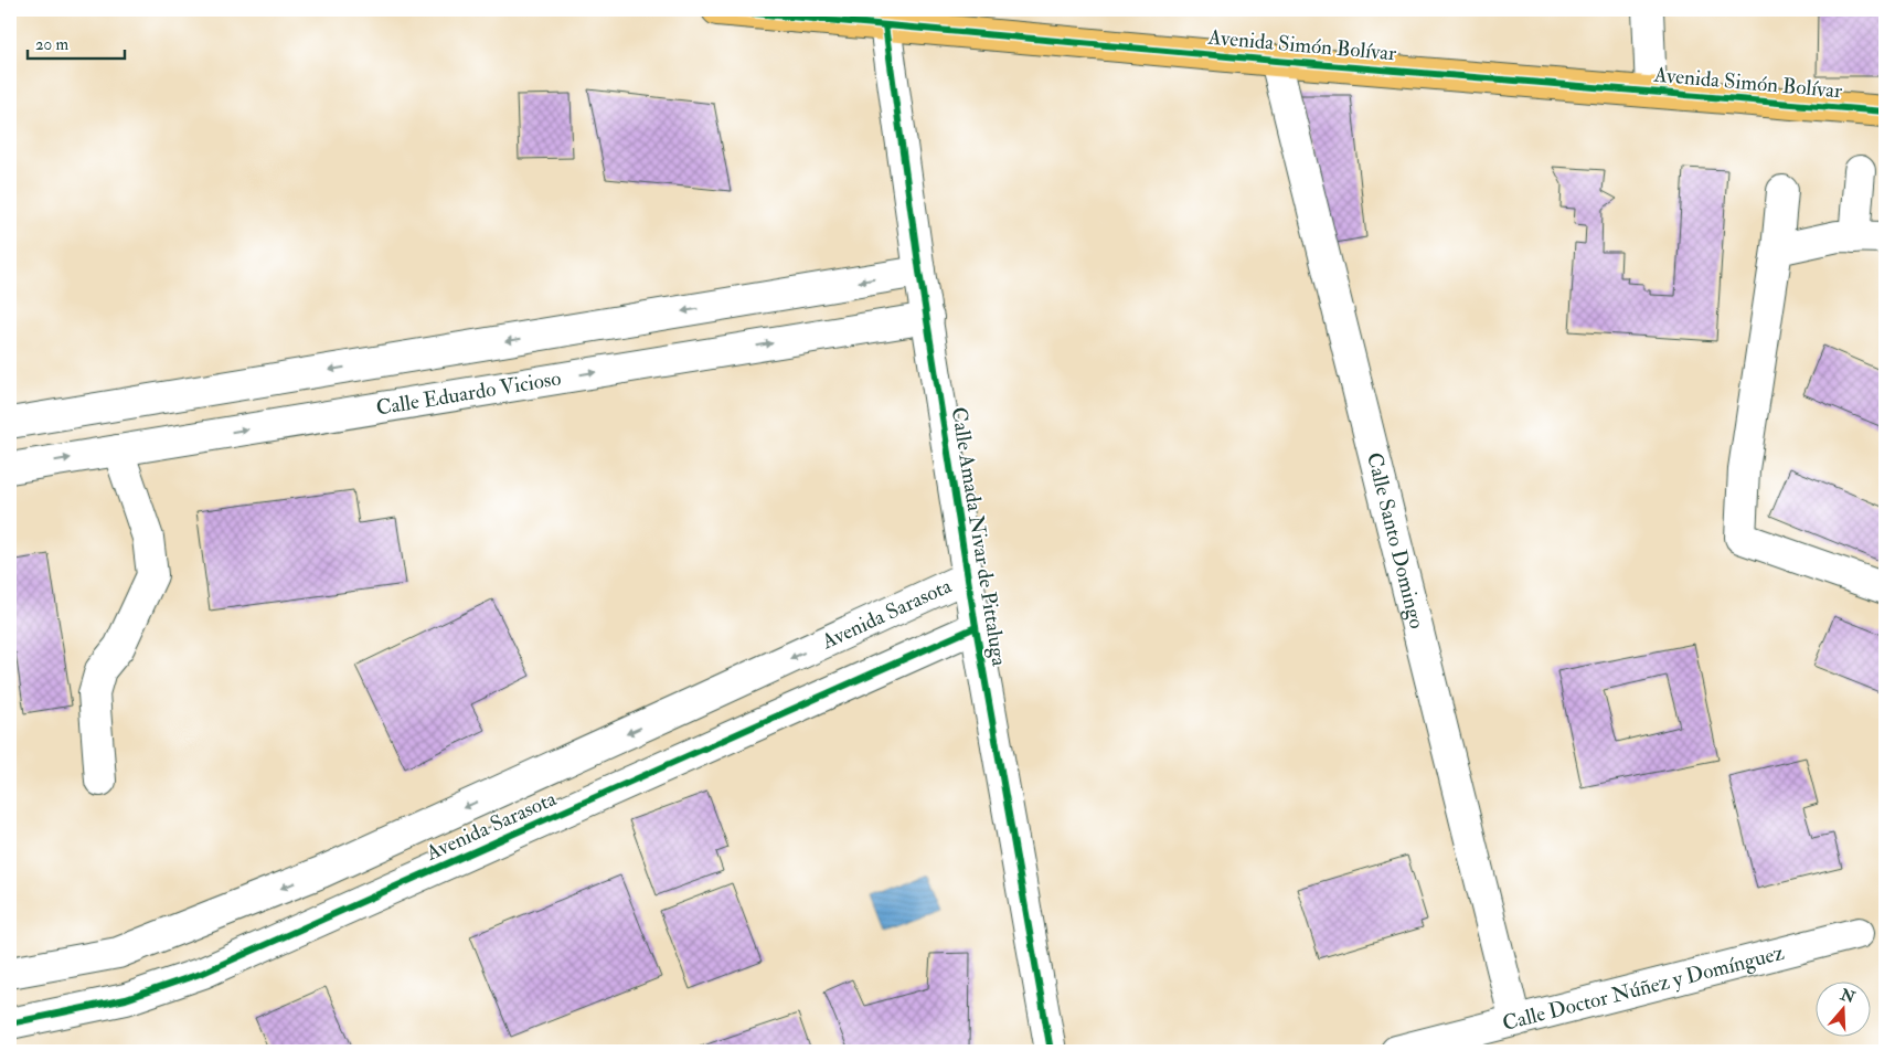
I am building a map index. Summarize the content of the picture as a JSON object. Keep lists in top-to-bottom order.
{
  "streets": {
    "main road": ["Avenida Simón Bolívar"],
    "street": [
      "Calle Eduardo Vicioso",
      "Calle Amada Nivar de Pittaluga",
      "Calle Santo Domingo",
      "Avenida Sarasota",
      "Calle Doctor Núñez y Domínguez"
    ]
  },
  "crossings": [
    ["Avenida Simón Bolívar", "Calle Amada Nivar de Pittaluga"],
    ["Avenida Simón Bolívar", "Calle Santo Domingo"],
    ["Calle Eduardo Vicioso", "Calle Amada Nivar de Pittaluga"],
    ["Calle Amada Nivar de Pittaluga", "Avenida Sarasota"],
    ["Calle Santo Domingo", "Calle Doctor Núñez y Domínguez"]
  ],
  "scale_bar": "20 m",
  "north": "top"
}
